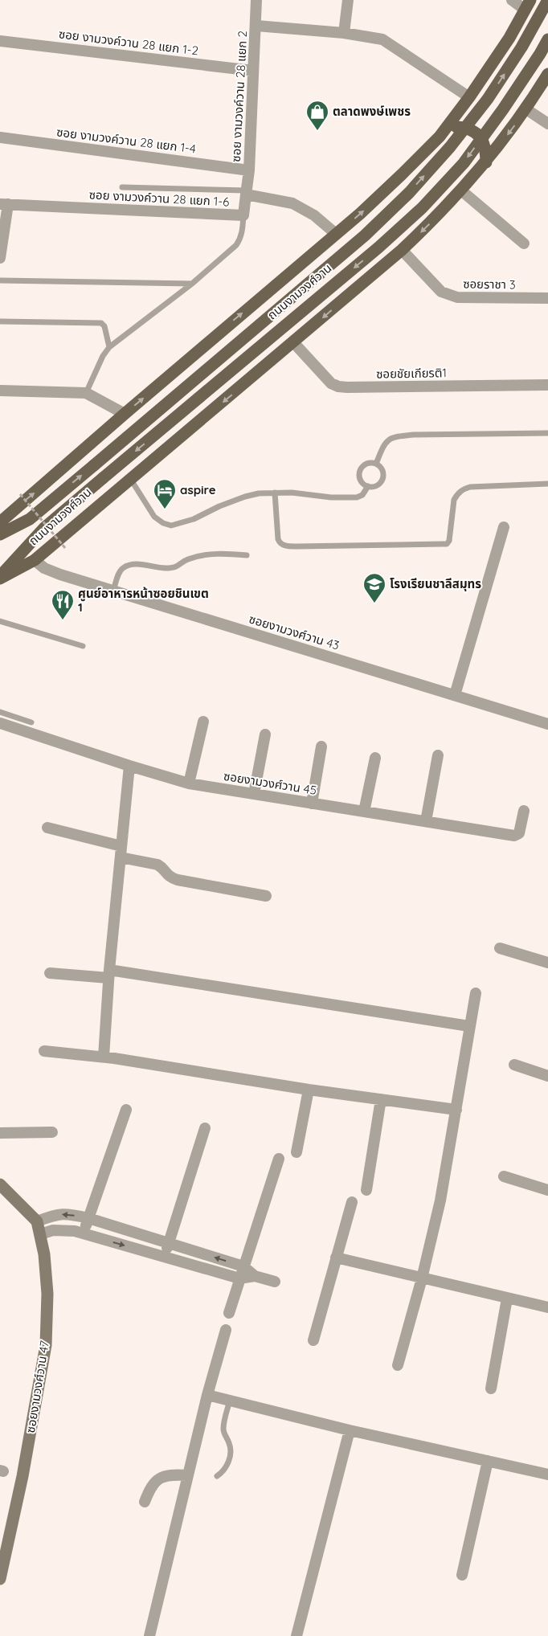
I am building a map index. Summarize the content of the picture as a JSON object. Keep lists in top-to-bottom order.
{
  "streets": {
    "main road": ["ถนนงามวงศ์วาน"],
    "street": [
      "ซอย งามวงค์วาน 28 แยก 1-2",
      "ซอย งามวงค์วาน 28 แยก 2",
      "ซอย งามวงค์วาน 28 แยก 1-4",
      "ซอย งามวงค์วาน 28 แยก 1-6",
      "ซอยราชา 3",
      "ซอยชัยเกียรติ1",
      "ซอยงามวงศ์วาน 43",
      "ซอยงามวงศ์วาน 45",
      "ซอยงามวงศ์วาน 47"
    ]
  },
  "crossings": [
    ["ซอย งามวงค์วาน 28 แยก 1-2", "ซอย งามวงค์วาน 28 แยก 2"],
    ["ซอย งามวงค์วาน 28 แยก 2", "ซอย งามวงค์วาน 28 แยก 1-4"],
    ["ซอย งามวงค์วาน 28 แยก 2", "ซอย งามวงค์วาน 28 แยก 1-6"],
    ["ซอย งามวงค์วาน 28 แยก 1-6", "ถนนงามวงศ์วาน"],
    ["ซอยราชา 3", "ถนนงามวงศ์วาน"],
    ["ถนนงามวงศ์วาน", "ซอยชัยเกียรติ1"],
    ["ถนนงามวงศ์วาน", "ซอยงามวงศ์วาน 43"]
  ],
  "places": {
    "shop": ["ตลาดพงษ์เพชร"],
    "hotel": ["aspire"],
    "school or university": ["โรงเรียนชาลีสมุทร"],
    "restaurant": ["ศูนย์อาหารหน้าซอยชินเขต 1"]
  }
}
